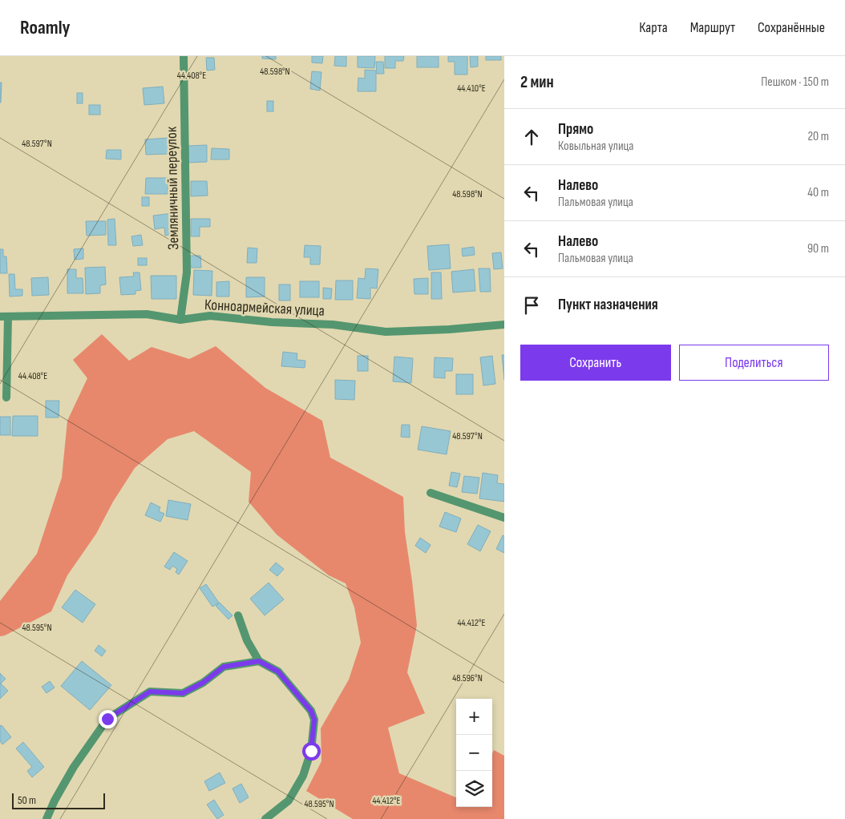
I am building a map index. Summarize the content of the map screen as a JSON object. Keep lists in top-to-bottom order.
{
  "streets": {
    "street": ["Земляничный переулок", "Конноармейская улица"]
  },
  "crossings": [
    ["Земляничный переулок", "Конноармейская улица"]
  ],
  "scale_bar": "50 m",
  "page": {
    "header": "Roamly",
    "nav": ["Карта", "Маршрут", "Сохранённые"],
    "heading": ["2 мин", "Пешком · 150 m"],
    "list": [
      ["Прямо", "Ковыльная улица", "20 m"],
      ["Налево", "Пальмовая улица", "40 m"],
      ["Налево", "Пальмовая улица", "90 m"],
      "Пункт назначения"
    ],
    "buttons": ["Сохранить", "Поделиться"],
    "map_buttons": ["+", "−"],
    "scale": "50 m"
  },
  "coordinates": [
    "48.598°N",
    "44.408°E",
    "44.410°E",
    "48.597°N",
    "44.412°E",
    "48.595°N",
    "48.596°N"
  ]
}
